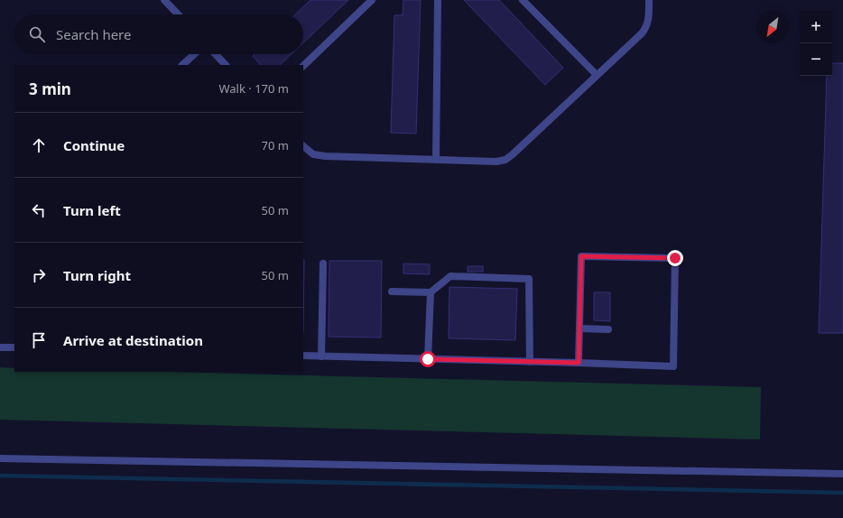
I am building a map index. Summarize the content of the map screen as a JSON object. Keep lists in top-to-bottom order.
{
  "north": "bottom left",
  "page": {
    "map_buttons": ["+", "−"],
    "search": "Search here",
    "heading": ["3 min", "Walk · 170 m"],
    "list": [
      ["Continue", "70 m"],
      ["Turn left", "50 m"],
      ["Turn right", "50 m"],
      "Arrive at destination"
    ]
  }
}
